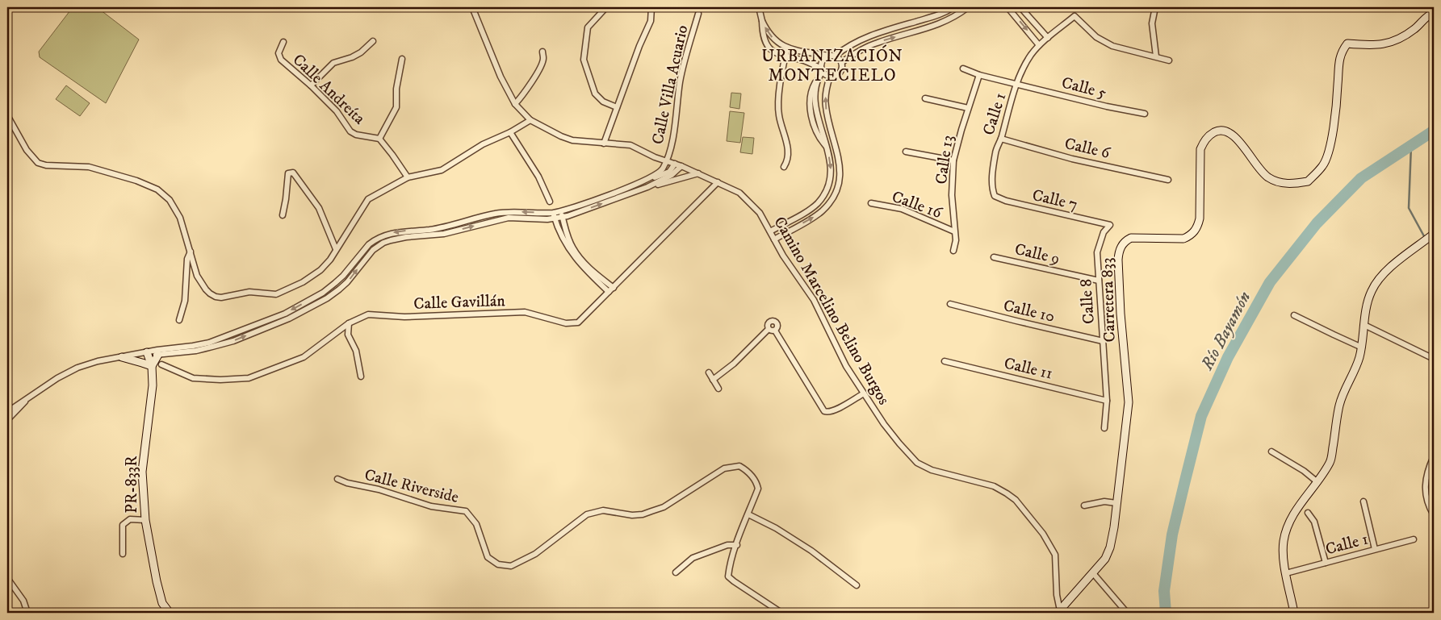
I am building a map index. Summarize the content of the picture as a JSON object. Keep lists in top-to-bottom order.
{
  "streets": {
    "street": [
      "Calle Villa Acuario",
      "Calle 5",
      "Calle Andreíta",
      "Calle 1",
      "Calle 6",
      "Calle 13",
      "Calle 7",
      "Calle 16",
      "Calle 9",
      "Carretera 833",
      "Calle Gavillán",
      "Calle 8",
      "Camino Marcelino Belino Burgos",
      "Calle 10",
      "Calle 11",
      "PR-833R",
      "Calle Riverside"
    ]
  },
  "crossings": [
    ["Calle Villa Acuario", "Camino Marcelino Belino Burgos"],
    ["Calle 5", "Calle 1"],
    ["Calle 5", "Calle 13"],
    ["Calle 1", "Calle 6"],
    ["Calle 1", "Calle 7"],
    ["Calle 13", "Calle 16"],
    ["Calle 7", "Calle 8"],
    ["Calle 9", "Calle 8"],
    ["Carretera 833", "Camino Marcelino Belino Burgos"],
    ["Calle Gavillán", "Camino Marcelino Belino Burgos"],
    ["Calle 8", "Calle 10"],
    ["Calle 8", "Calle 11"]
  ],
  "districts": ["URBANIZACIÓN MONTECIELO"],
  "water": ["Río Bayamón"]
}
